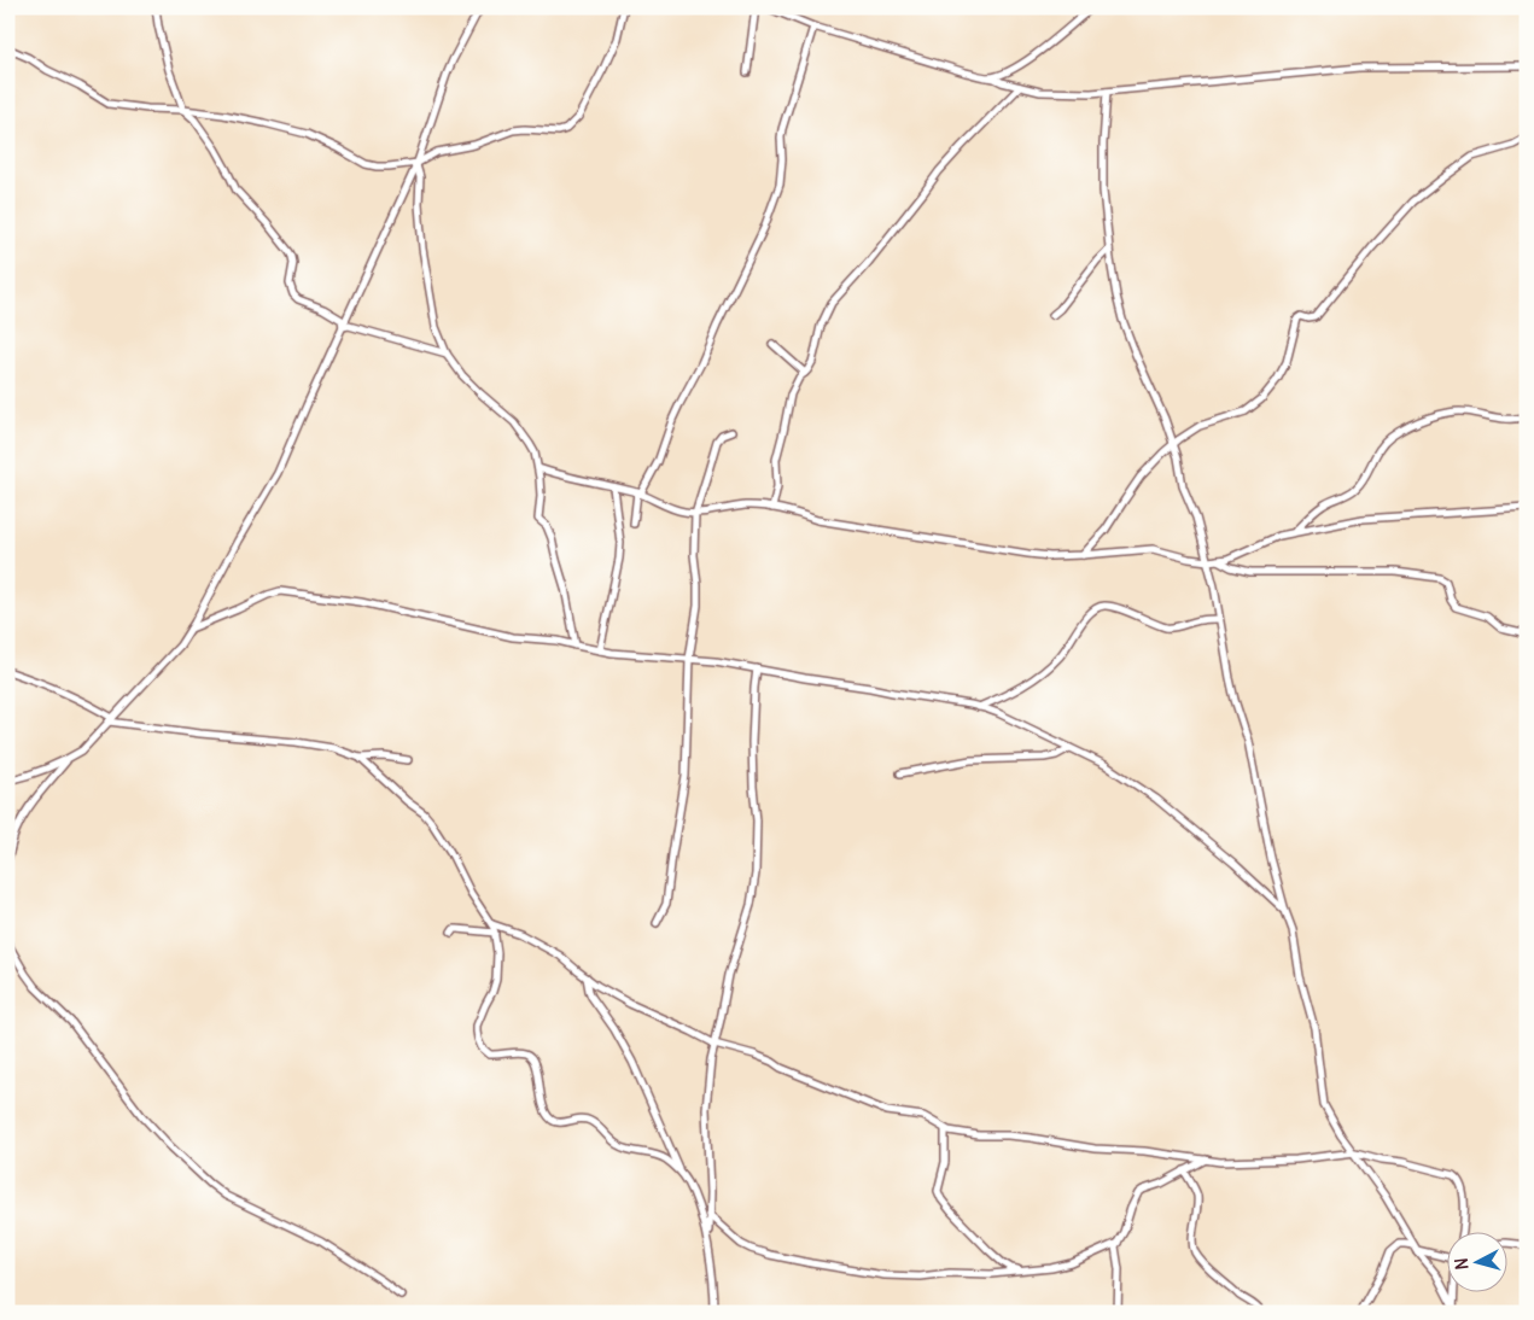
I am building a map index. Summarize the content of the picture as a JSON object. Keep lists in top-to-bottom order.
{
  "north": "left"
}
